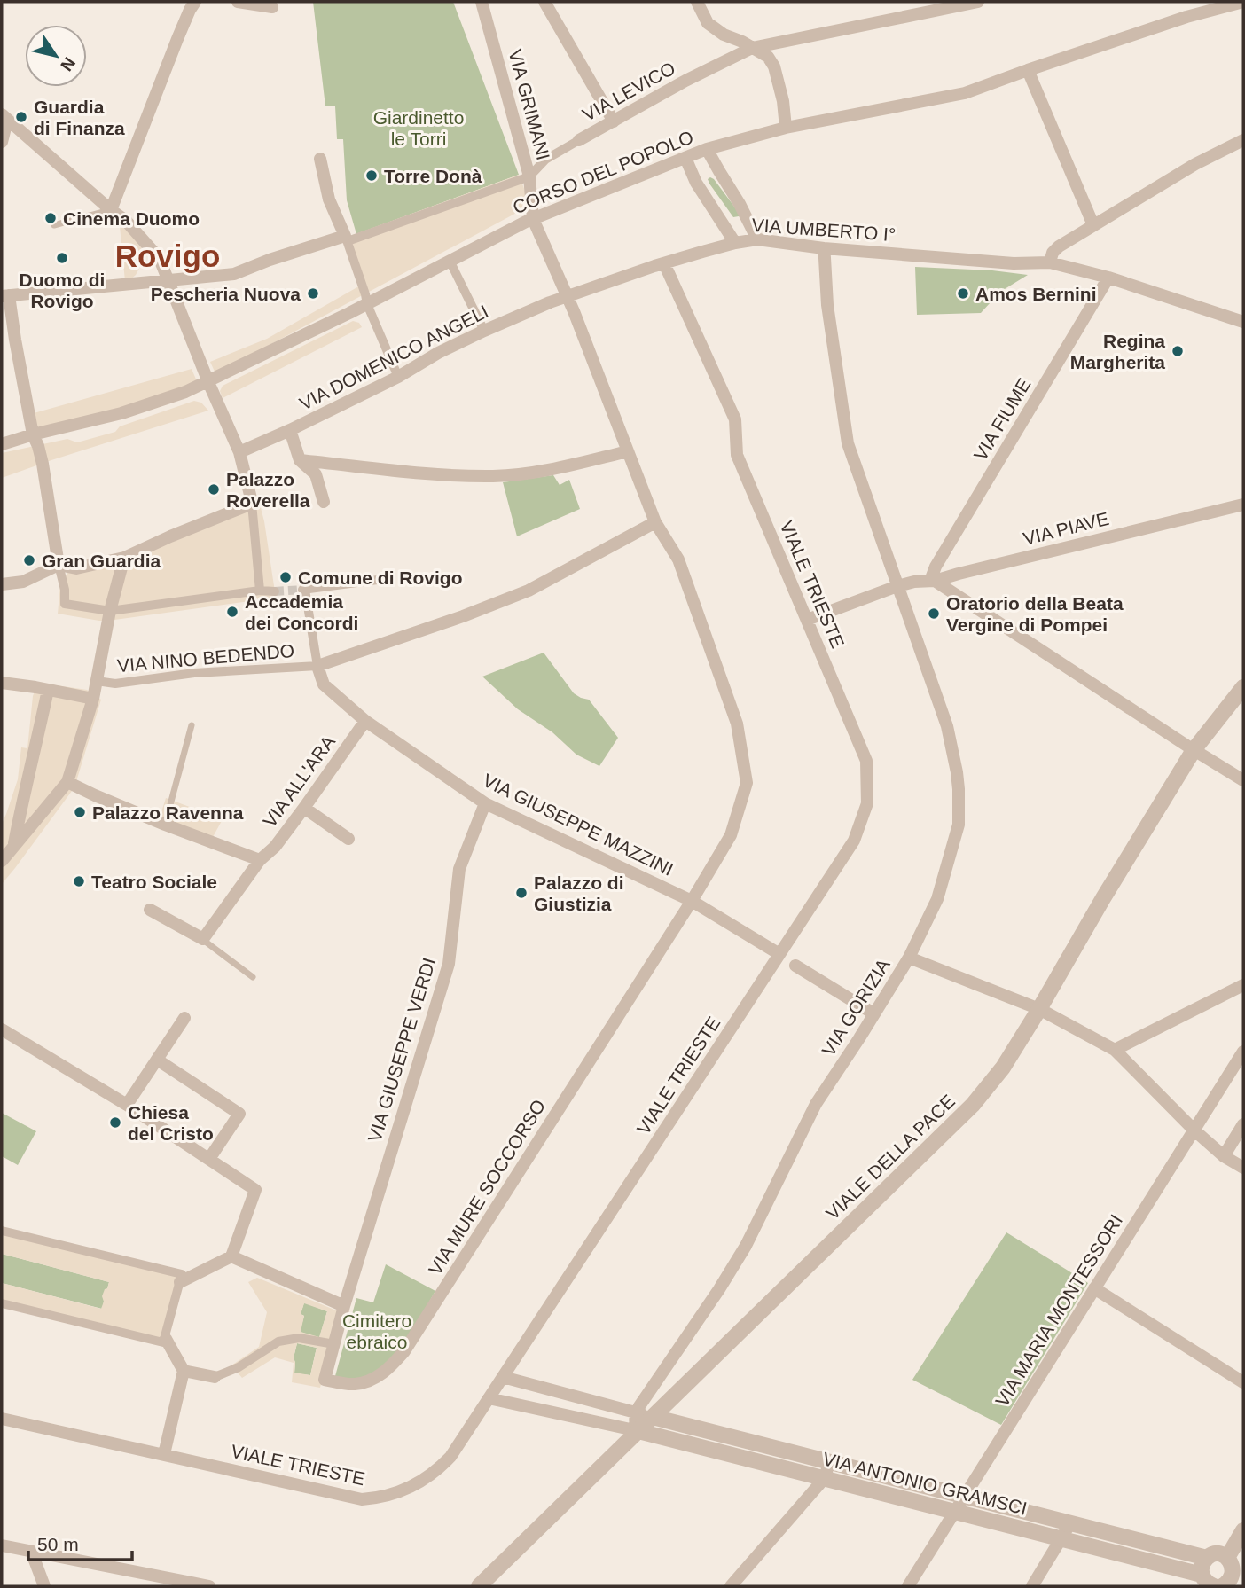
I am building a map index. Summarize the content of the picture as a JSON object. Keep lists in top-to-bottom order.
{
  "streets": {
    "street": [
      "VIA LEVICO",
      "VIA GRIMANI",
      "CORSO DEL POPOLO",
      "VIA UMBERTO I°",
      "VIA DOMENICO ANGELI",
      "VIA FIUME",
      "VIA PIAVE",
      "VIALE TRIESTE",
      "VIA NINO BEDENDO",
      "VIA ALL'ARA",
      "VIA GIUSEPPE MAZZINI",
      "VIA GORIZIA",
      "VIA GIUSEPPE VERDI",
      "VIALE DELLA PACE",
      "VIA MURE SOCCORSO",
      "VIA MARIA MONTESSORI",
      "VIA ANTONIO GRAMSCI"
    ]
  },
  "crossings": [
    ["VIA LEVICO", "VIA GRIMANI"],
    ["VIA GRIMANI", "CORSO DEL POPOLO"],
    ["VIA GRIMANI", "VIA UMBERTO I°"],
    ["VIA GRIMANI", "VIA DOMENICO ANGELI"],
    ["VIA GRIMANI", "VIA GIUSEPPE MAZZINI"],
    ["VIA GRIMANI", "VIA MURE SOCCORSO"],
    ["VIA UMBERTO I°", "VIA DOMENICO ANGELI"],
    ["VIA UMBERTO I°", "VIA FIUME"],
    ["VIA UMBERTO I°", "VIALE TRIESTE"],
    ["VIA UMBERTO I°", "VIA GORIZIA"],
    ["VIA FIUME", "VIA PIAVE"],
    ["VIA PIAVE", "VIALE TRIESTE"],
    ["VIA PIAVE", "VIA GORIZIA"],
    ["VIALE TRIESTE", "VIA GIUSEPPE MAZZINI"],
    ["VIA NINO BEDENDO", "VIA GIUSEPPE MAZZINI"],
    ["VIA ALL'ARA", "VIA GIUSEPPE MAZZINI"],
    ["VIA GIUSEPPE MAZZINI", "VIA GIUSEPPE VERDI"],
    ["VIA GIUSEPPE MAZZINI", "VIA MURE SOCCORSO"],
    ["VIA GIUSEPPE VERDI", "VIA MURE SOCCORSO"],
    ["VIALE DELLA PACE", "VIA ANTONIO GRAMSCI"],
    ["VIA MARIA MONTESSORI", "VIA ANTONIO GRAMSCI"]
  ],
  "districts": ["Rovigo"],
  "parks": ["Giardinetto le Torri", "Cimitero ebraico"],
  "places": [
    "Guardia di Finanza",
    "Torre Donà",
    "Cinema Duomo",
    "Duomo di Rovigo",
    "Pescheria Nuova",
    "Amos Bernini",
    "Regina Margherita",
    "Palazzo Roverella",
    "Gran Guardia",
    "Comune di Rovigo",
    "Accademia dei Concordi",
    "Oratorio della Beata Vergine di Pompei",
    "Palazzo Ravenna",
    "Teatro Sociale",
    "Palazzo di Giustizia",
    "Chiesa del Cristo"
  ],
  "scale_bar": "50 m",
  "north": "bottom right"
}
